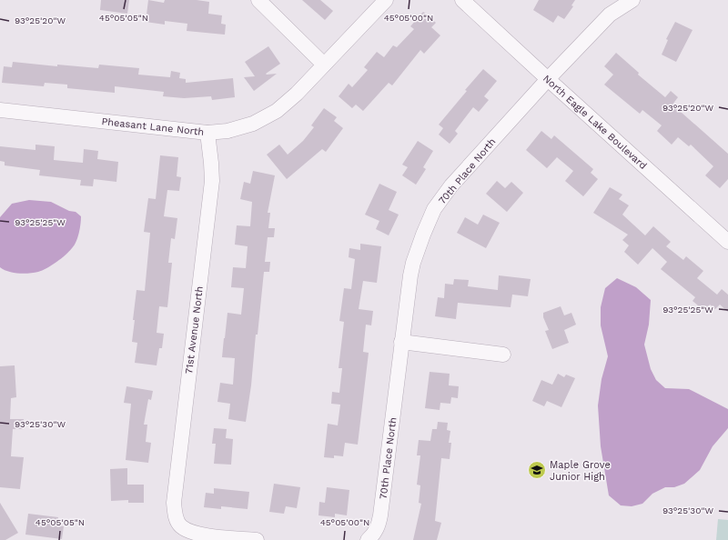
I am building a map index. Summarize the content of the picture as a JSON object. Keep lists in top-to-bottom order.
{
  "streets": {
    "street": [
      "North Eagle Lake Boulevard",
      "Pheasant Lane North",
      "70th Place North",
      "71st Avenue North"
    ]
  },
  "crossings": [
    ["North Eagle Lake Boulevard", "70th Place North"],
    ["Pheasant Lane North", "71st Avenue North"]
  ],
  "places": {
    "school or university": ["Maple Grove Junior High"]
  },
  "coordinates": [
    "45°05'05\"N",
    "45°05'00\"N",
    "93°25'20\"W",
    "93°25'25\"W",
    "93°25'30\"W"
  ]
}
